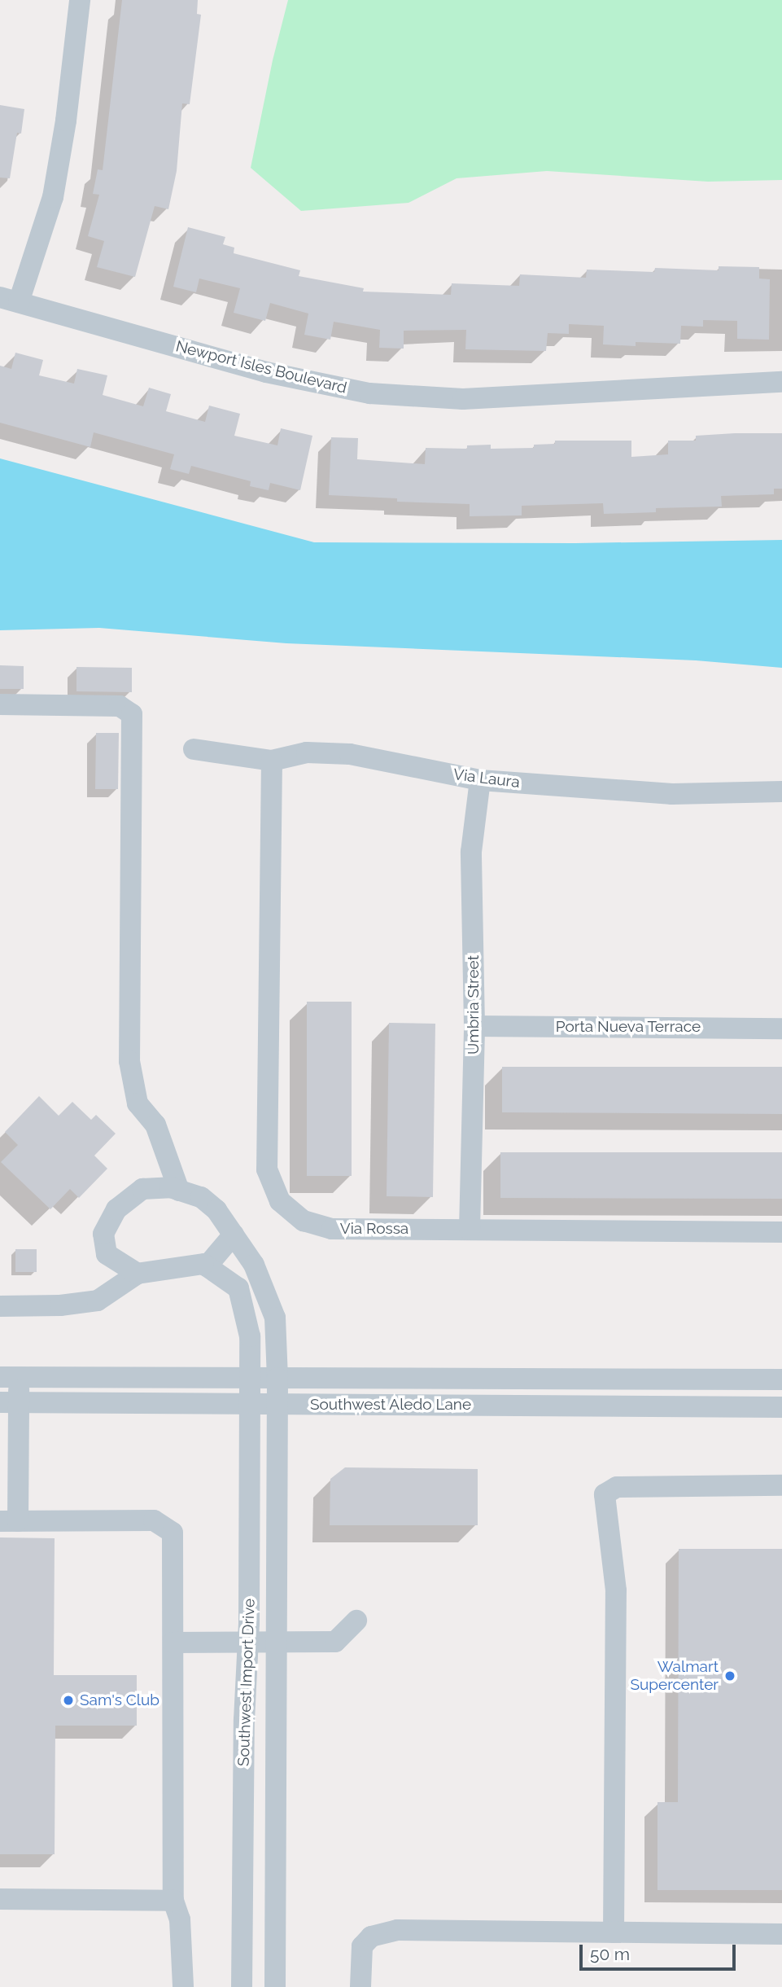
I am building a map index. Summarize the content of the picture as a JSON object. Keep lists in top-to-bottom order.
{
  "streets": {
    "street": [
      "Newport Isles Boulevard",
      "Via Laura",
      "Umbria Street",
      "Porta Nueva Terrace",
      "Via Rossa",
      "Southwest Aledo Lane",
      "Southwest Import Drive"
    ]
  },
  "crossings": [
    ["Via Laura", "Umbria Street"],
    ["Via Laura", "Via Rossa"],
    ["Umbria Street", "Porta Nueva Terrace"],
    ["Umbria Street", "Via Rossa"],
    ["Southwest Aledo Lane", "Southwest Import Drive"]
  ],
  "places": ["Walmart Supercenter", "Sam's Club"],
  "scale_bar": "50 m"
}
